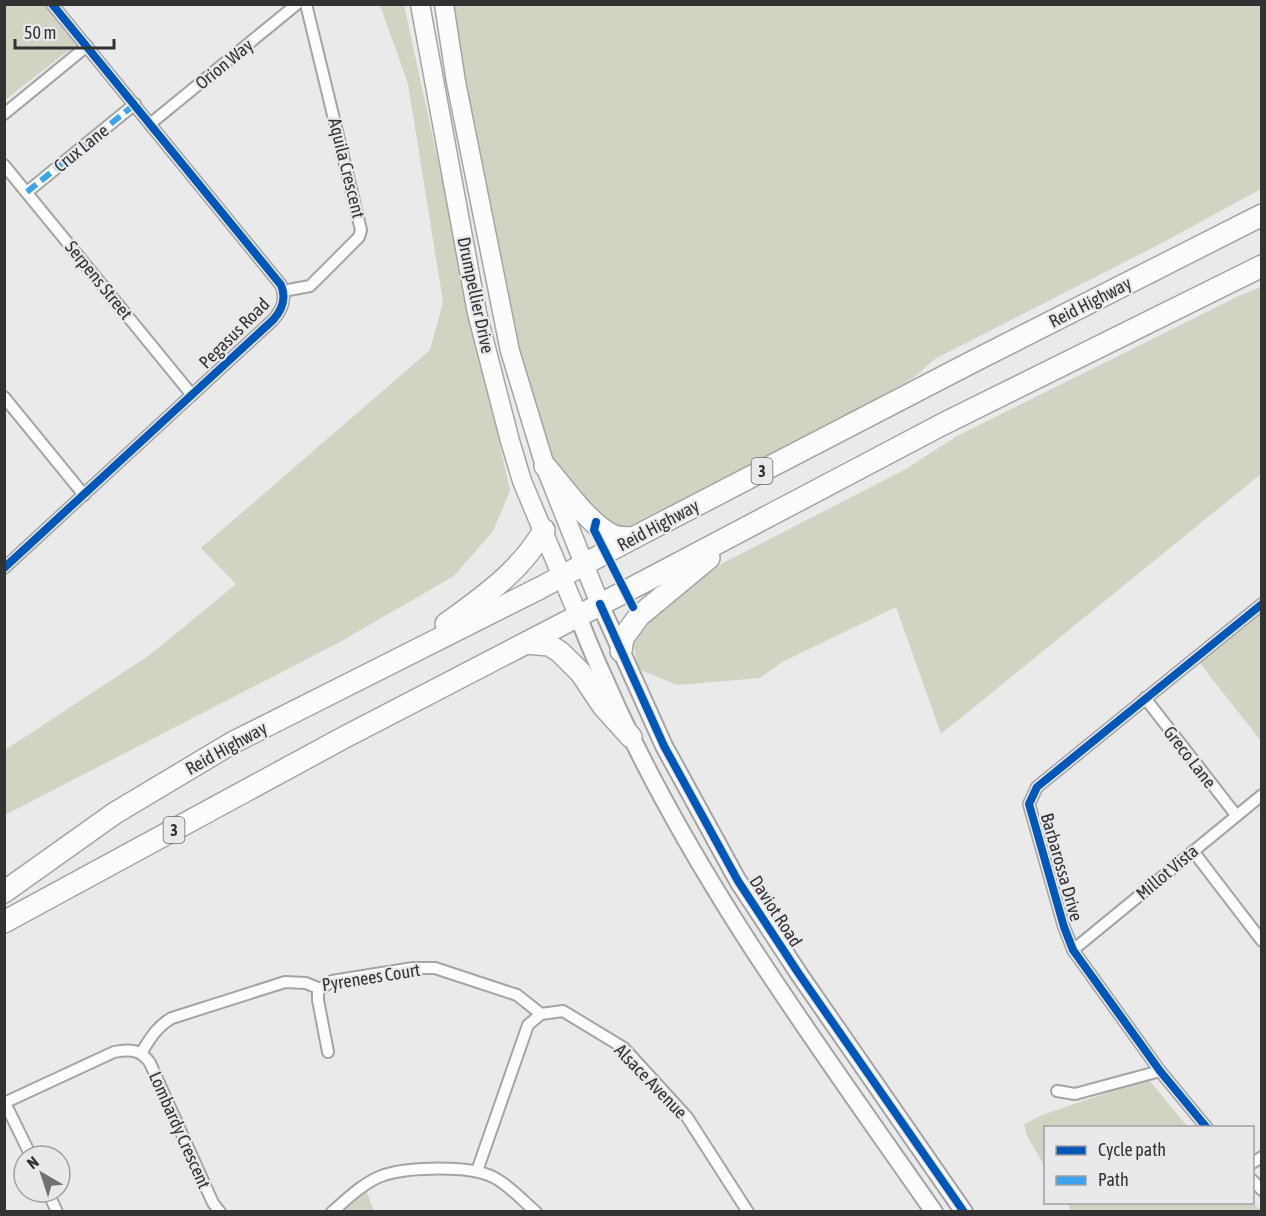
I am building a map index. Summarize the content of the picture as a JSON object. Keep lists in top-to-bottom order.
{
  "streets": {
    "highway": ["Reid Highway", "3"],
    "main road": ["Drumpellier Drive"],
    "street": [
      "Orion Way",
      "Crux Lane",
      "Aquila Crescent",
      "Serpens Street",
      "Pegasus Road",
      "Greco Lane",
      "Barbarossa Drive",
      "Millot Vista",
      "Daviot Road",
      "Pyrenees Court",
      "Alsace Avenue",
      "Lombardy Crescent"
    ]
  },
  "crossings": [
    ["Orion Way", "Pegasus Road"],
    ["Crux Lane", "Serpens Street"],
    ["Crux Lane", "Pegasus Road"],
    ["Aquila Crescent", "Pegasus Road"],
    ["Serpens Street", "Pegasus Road"],
    ["Drumpellier Drive", "Reid Highway"],
    ["Drumpellier Drive", "3"],
    ["Drumpellier Drive", "Daviot Road"],
    ["3", "Daviot Road"],
    ["Greco Lane", "Barbarossa Drive"],
    ["Greco Lane", "Millot Vista"],
    ["Barbarossa Drive", "Millot Vista"],
    ["Pyrenees Court", "Alsace Avenue"],
    ["Pyrenees Court", "Lombardy Crescent"]
  ],
  "legend": ["Cycle path", "Path"],
  "scale_bar": "50 m",
  "north": "top left"
}
